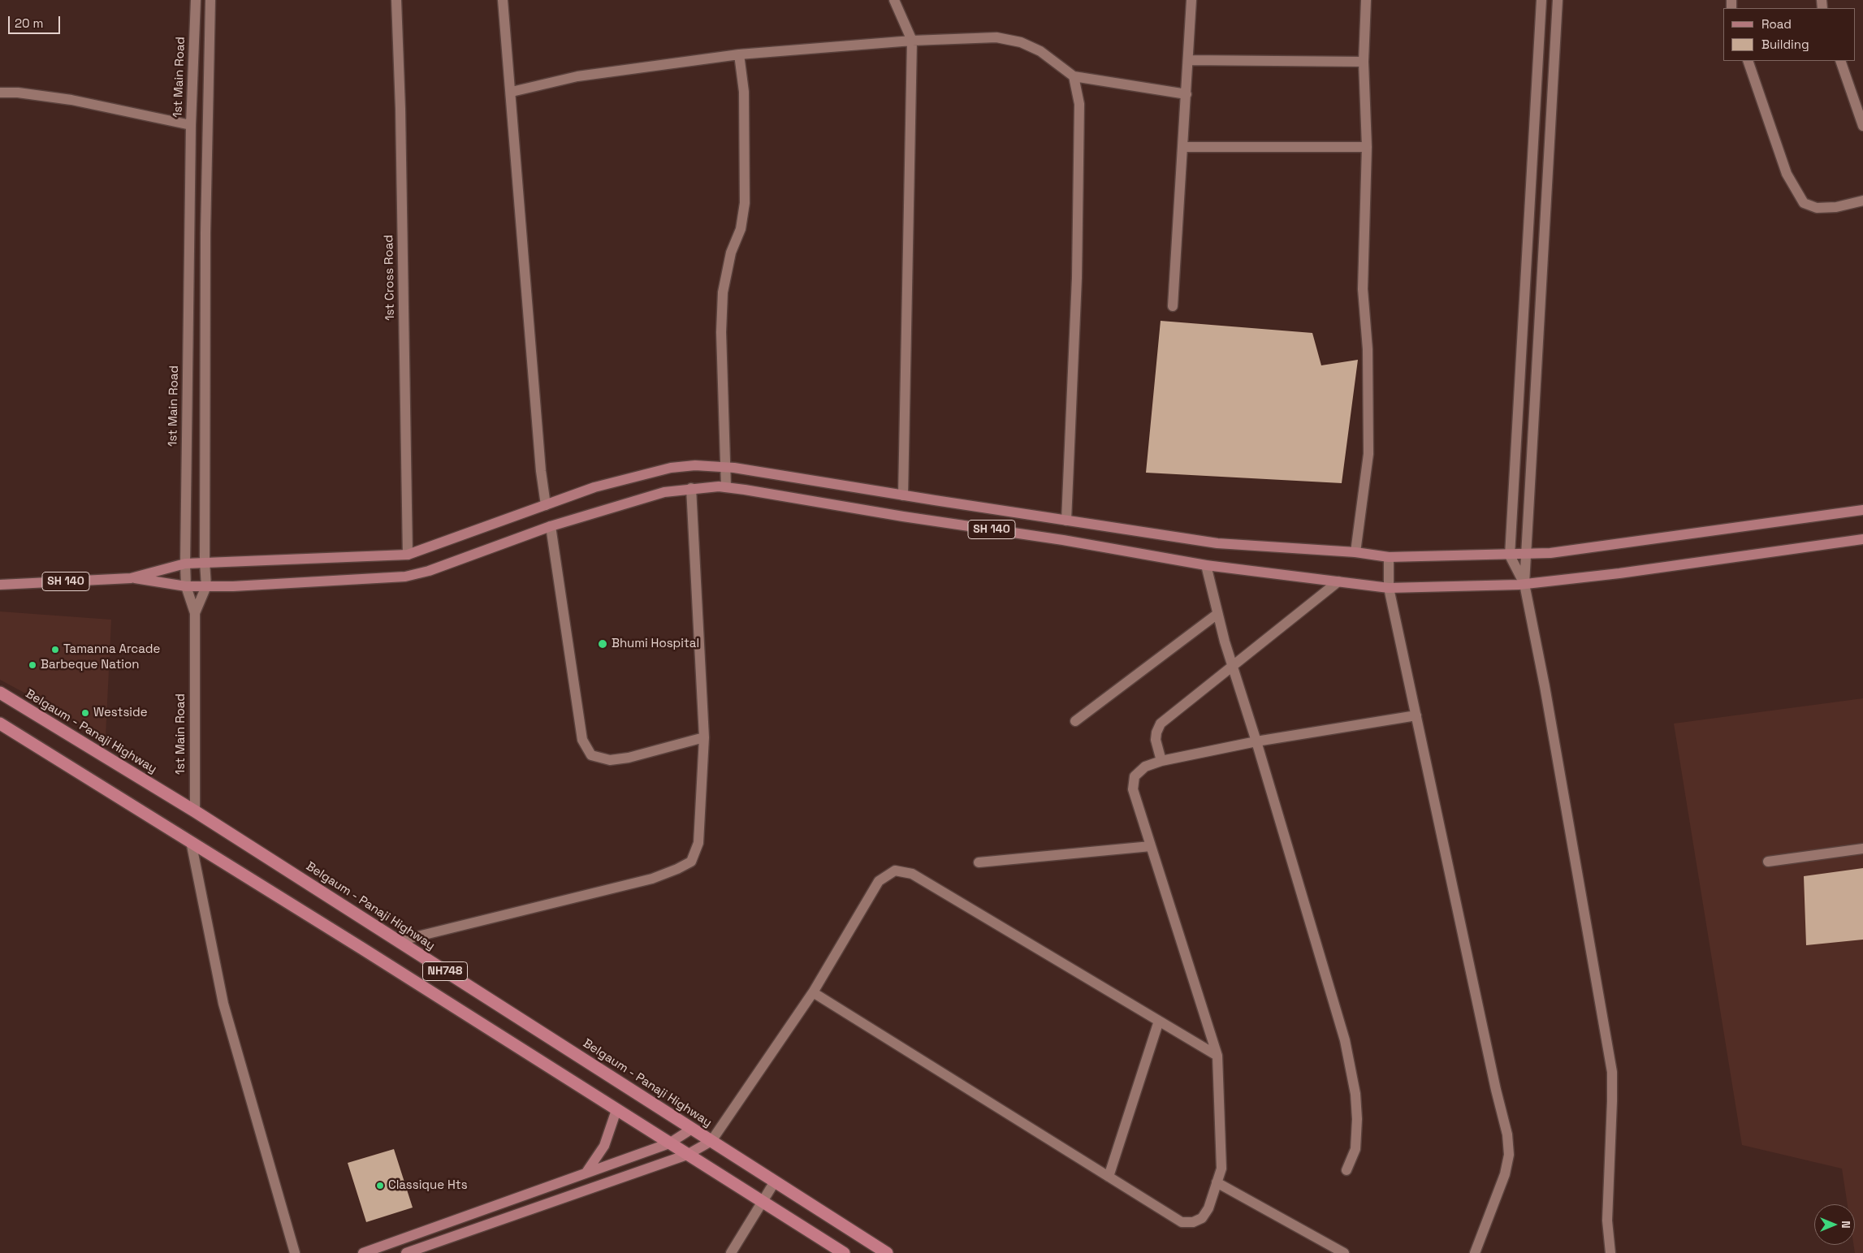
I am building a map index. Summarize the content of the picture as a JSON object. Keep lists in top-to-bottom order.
{
  "streets": {
    "highway": ["Belgaum - Panaji Highway", "NH748"],
    "main road": ["SH 140"],
    "street": ["1st Main Road", "1st Cross Road"]
  },
  "crossings": [
    ["1st Main Road", "SH 140"],
    ["1st Main Road", "Belgaum - Panaji Highway"],
    ["1st Cross Road", "SH 140"]
  ],
  "places": [
    "Bhumi Hospital",
    "Tamanna Arcade",
    "Barbeque Nation",
    "Westside",
    "Classique Hts"
  ],
  "legend": ["Road", "Building"],
  "scale_bar": "20 m",
  "north": "right"
}
